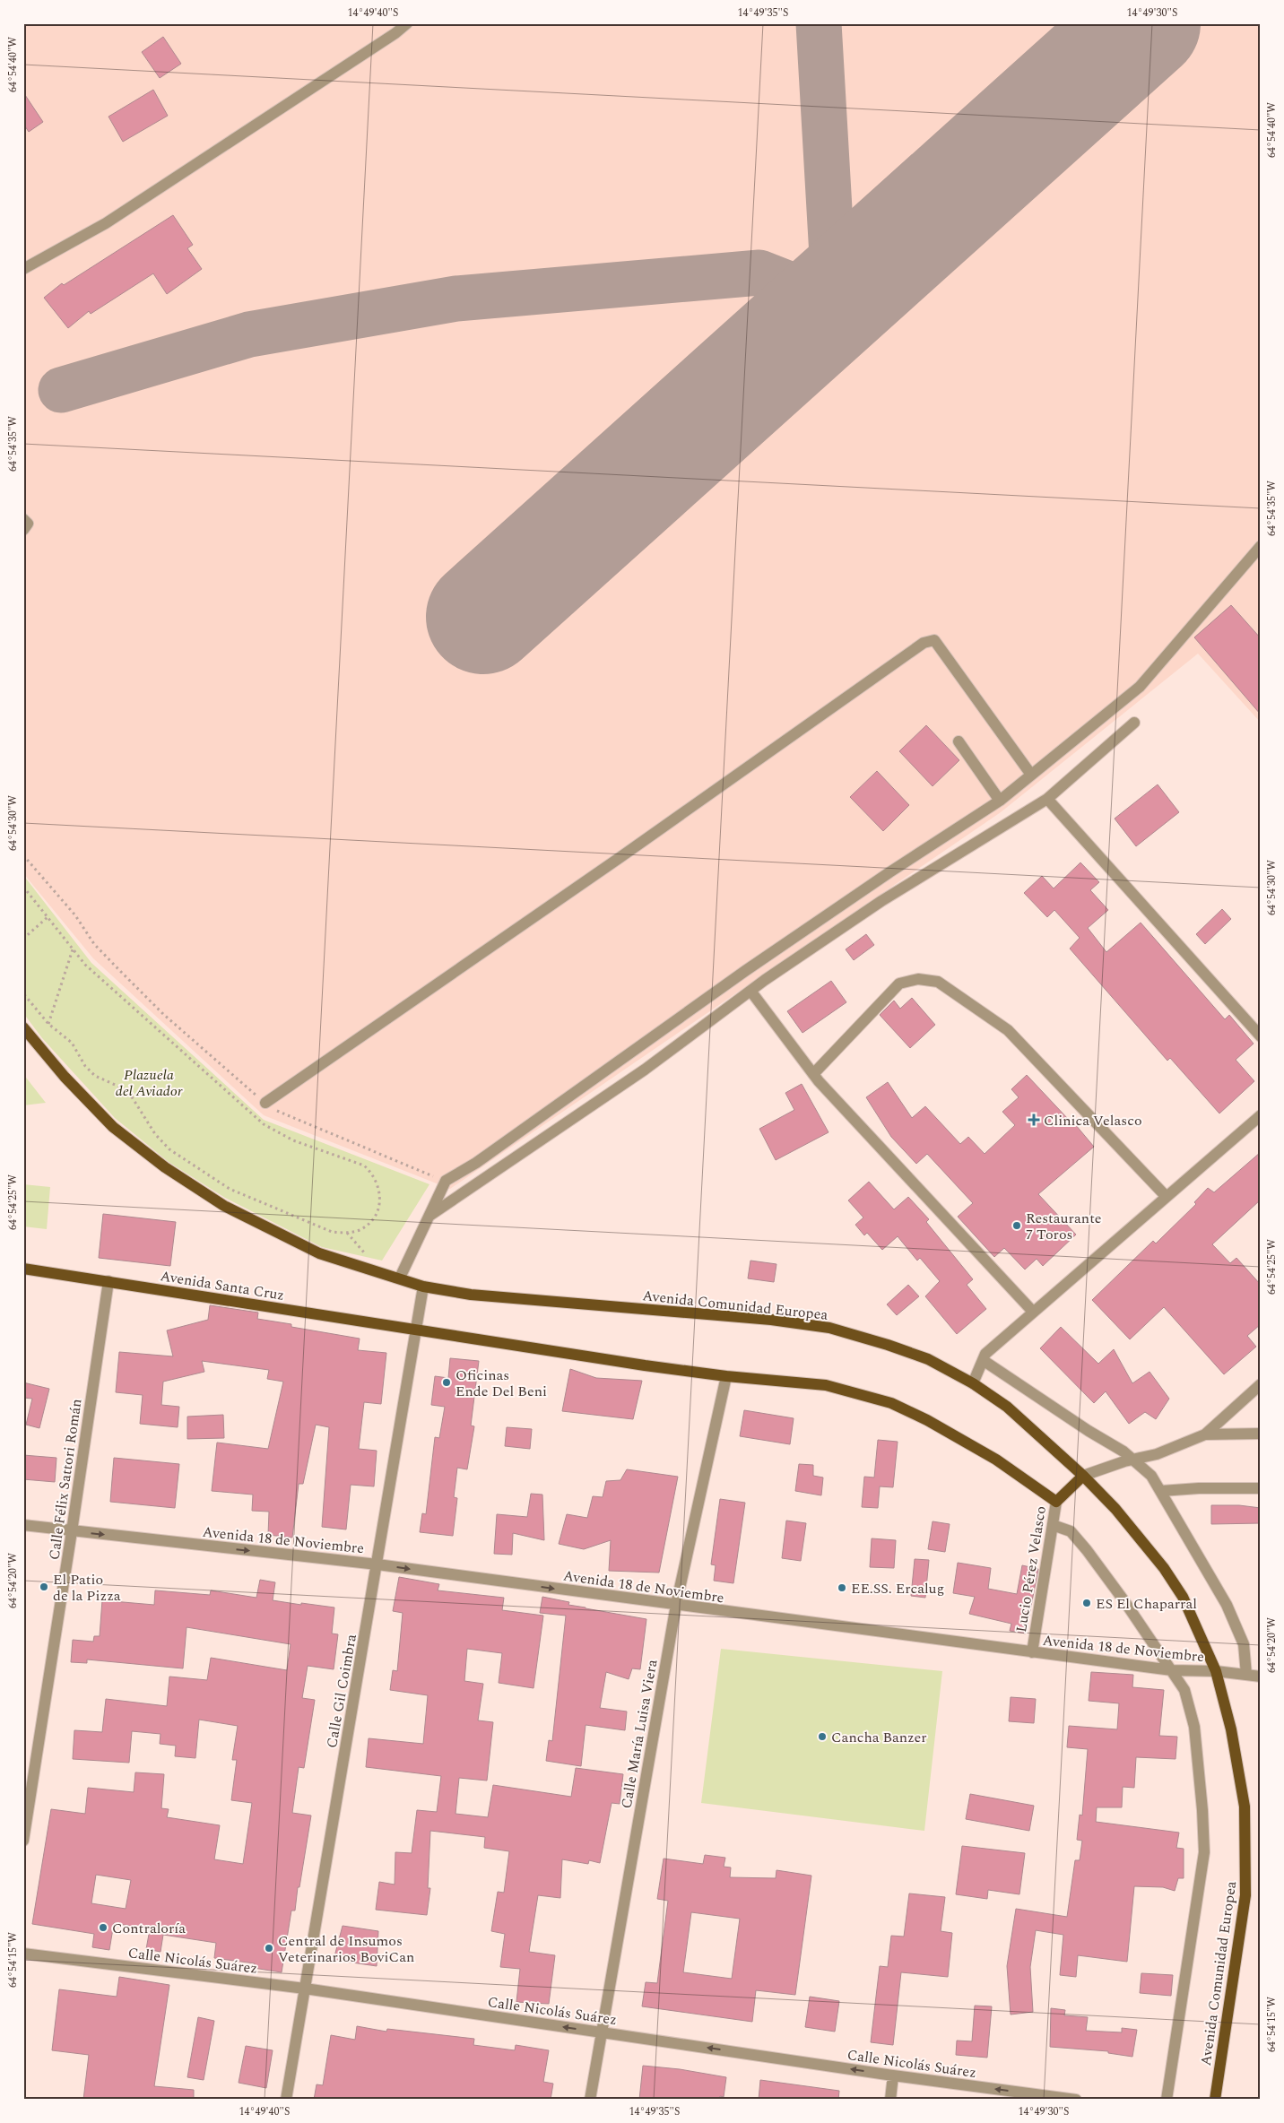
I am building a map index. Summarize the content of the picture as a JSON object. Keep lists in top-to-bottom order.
{
  "streets": {
    "main road": ["Avenida Santa Cruz", "Avenida Comunidad Europea", "Lucio Pérez Velasco"],
    "street": [
      "Calle Félix Sattori Román",
      "Avenida 18 de Noviembre",
      "Calle Gil Coimbra",
      "Calle María Luisa Viera",
      "Calle Nicolás Suárez"
    ]
  },
  "crossings": [
    ["Avenida Santa Cruz", "Calle Félix Sattori Román"],
    ["Avenida Santa Cruz", "Lucio Pérez Velasco"],
    ["Avenida Santa Cruz", "Calle Gil Coimbra"],
    ["Avenida Santa Cruz", "Calle María Luisa Viera"],
    ["Avenida Comunidad Europea", "Avenida 18 de Noviembre"],
    ["Avenida Comunidad Europea", "Lucio Pérez Velasco"],
    ["Avenida Comunidad Europea", "Calle Gil Coimbra"],
    ["Calle Félix Sattori Román", "Avenida 18 de Noviembre"],
    ["Avenida 18 de Noviembre", "Lucio Pérez Velasco"],
    ["Avenida 18 de Noviembre", "Calle Gil Coimbra"],
    ["Avenida 18 de Noviembre", "Calle María Luisa Viera"],
    ["Calle Gil Coimbra", "Calle Nicolás Suárez"],
    ["Calle María Luisa Viera", "Calle Nicolás Suárez"]
  ],
  "one_way": ["Avenida 18 de Noviembre", "Calle Nicolás Suárez"],
  "parks": ["Plazuela del Aviador"],
  "places": {
    "health": ["Clinica Velasco"],
    "other": [
      "Restaurante 7 Toros",
      "Oficinas Ende Del Beni",
      "El Patio de la Pizza",
      "EE.SS. Ercalug",
      "ES El Chaparral",
      "Cancha Banzer",
      "Contraloría",
      "Central de Insumos Veterinarios BoviCan"
    ]
  },
  "coordinates": [
    "14°49'40\"S",
    "14°49'35\"S",
    "14°49'30\"S",
    "64°54'40\"W",
    "64°54'35\"W",
    "64°54'30\"W",
    "64°54'25\"W",
    "64°54'20\"W",
    "64°54'15\"W"
  ]
}
